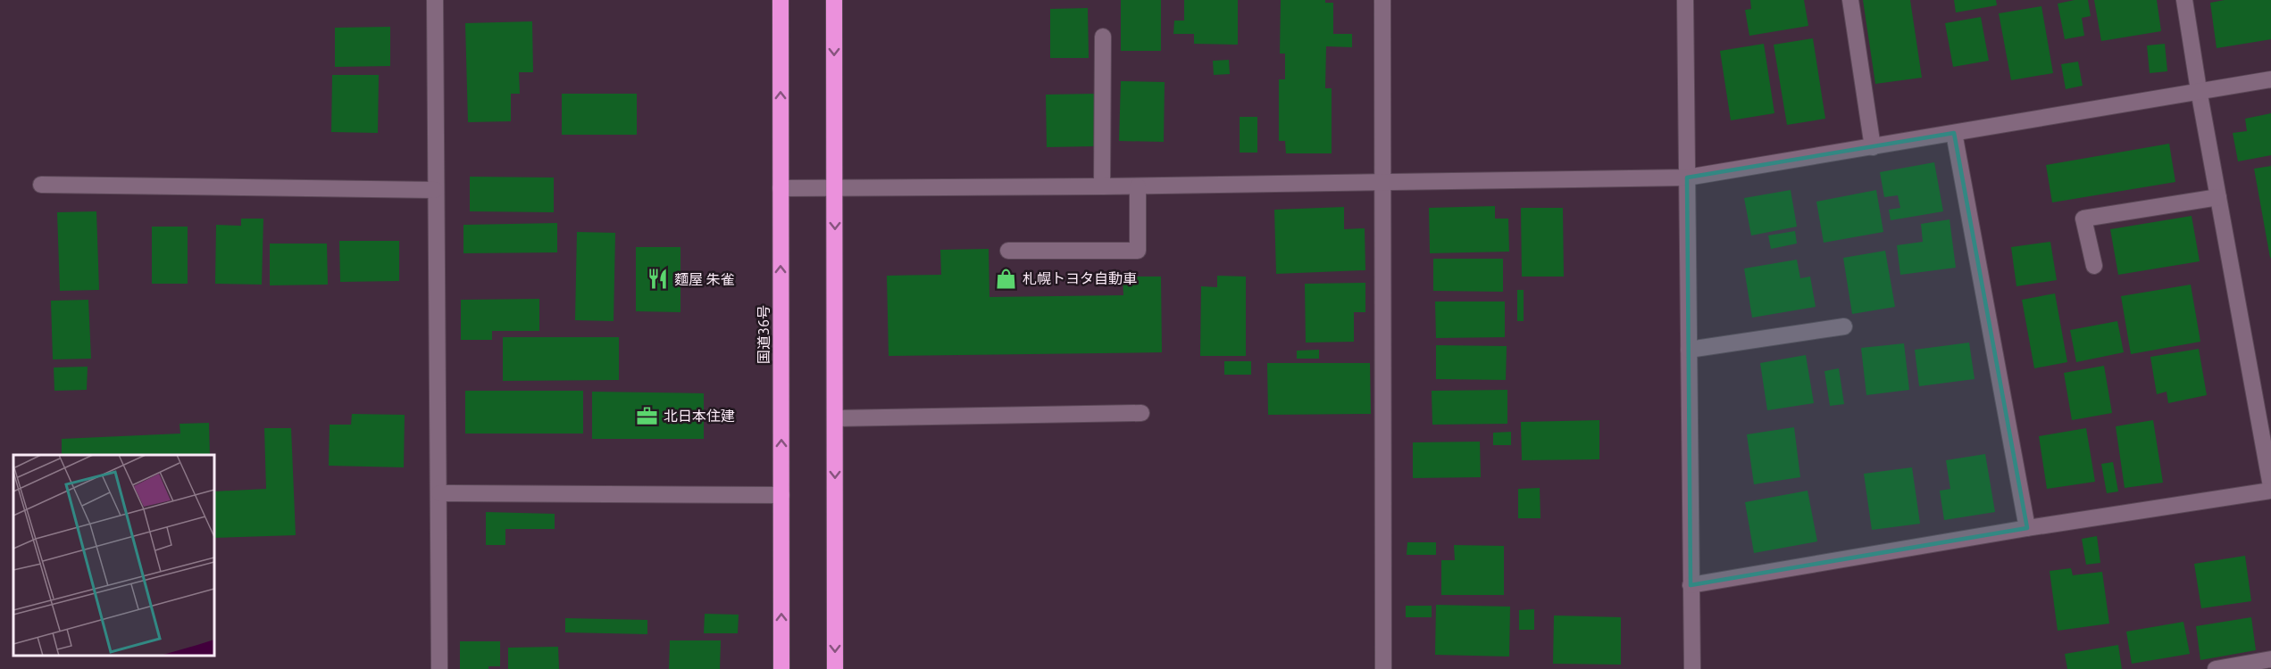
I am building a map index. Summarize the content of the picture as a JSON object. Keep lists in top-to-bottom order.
{
  "streets": {
    "highway": ["国道36号"]
  },
  "places": {
    "shop": ["札幌トヨタ自動車"],
    "restaurant": ["麵屋 朱雀"],
    "office": ["北日本住建"]
  }
}
